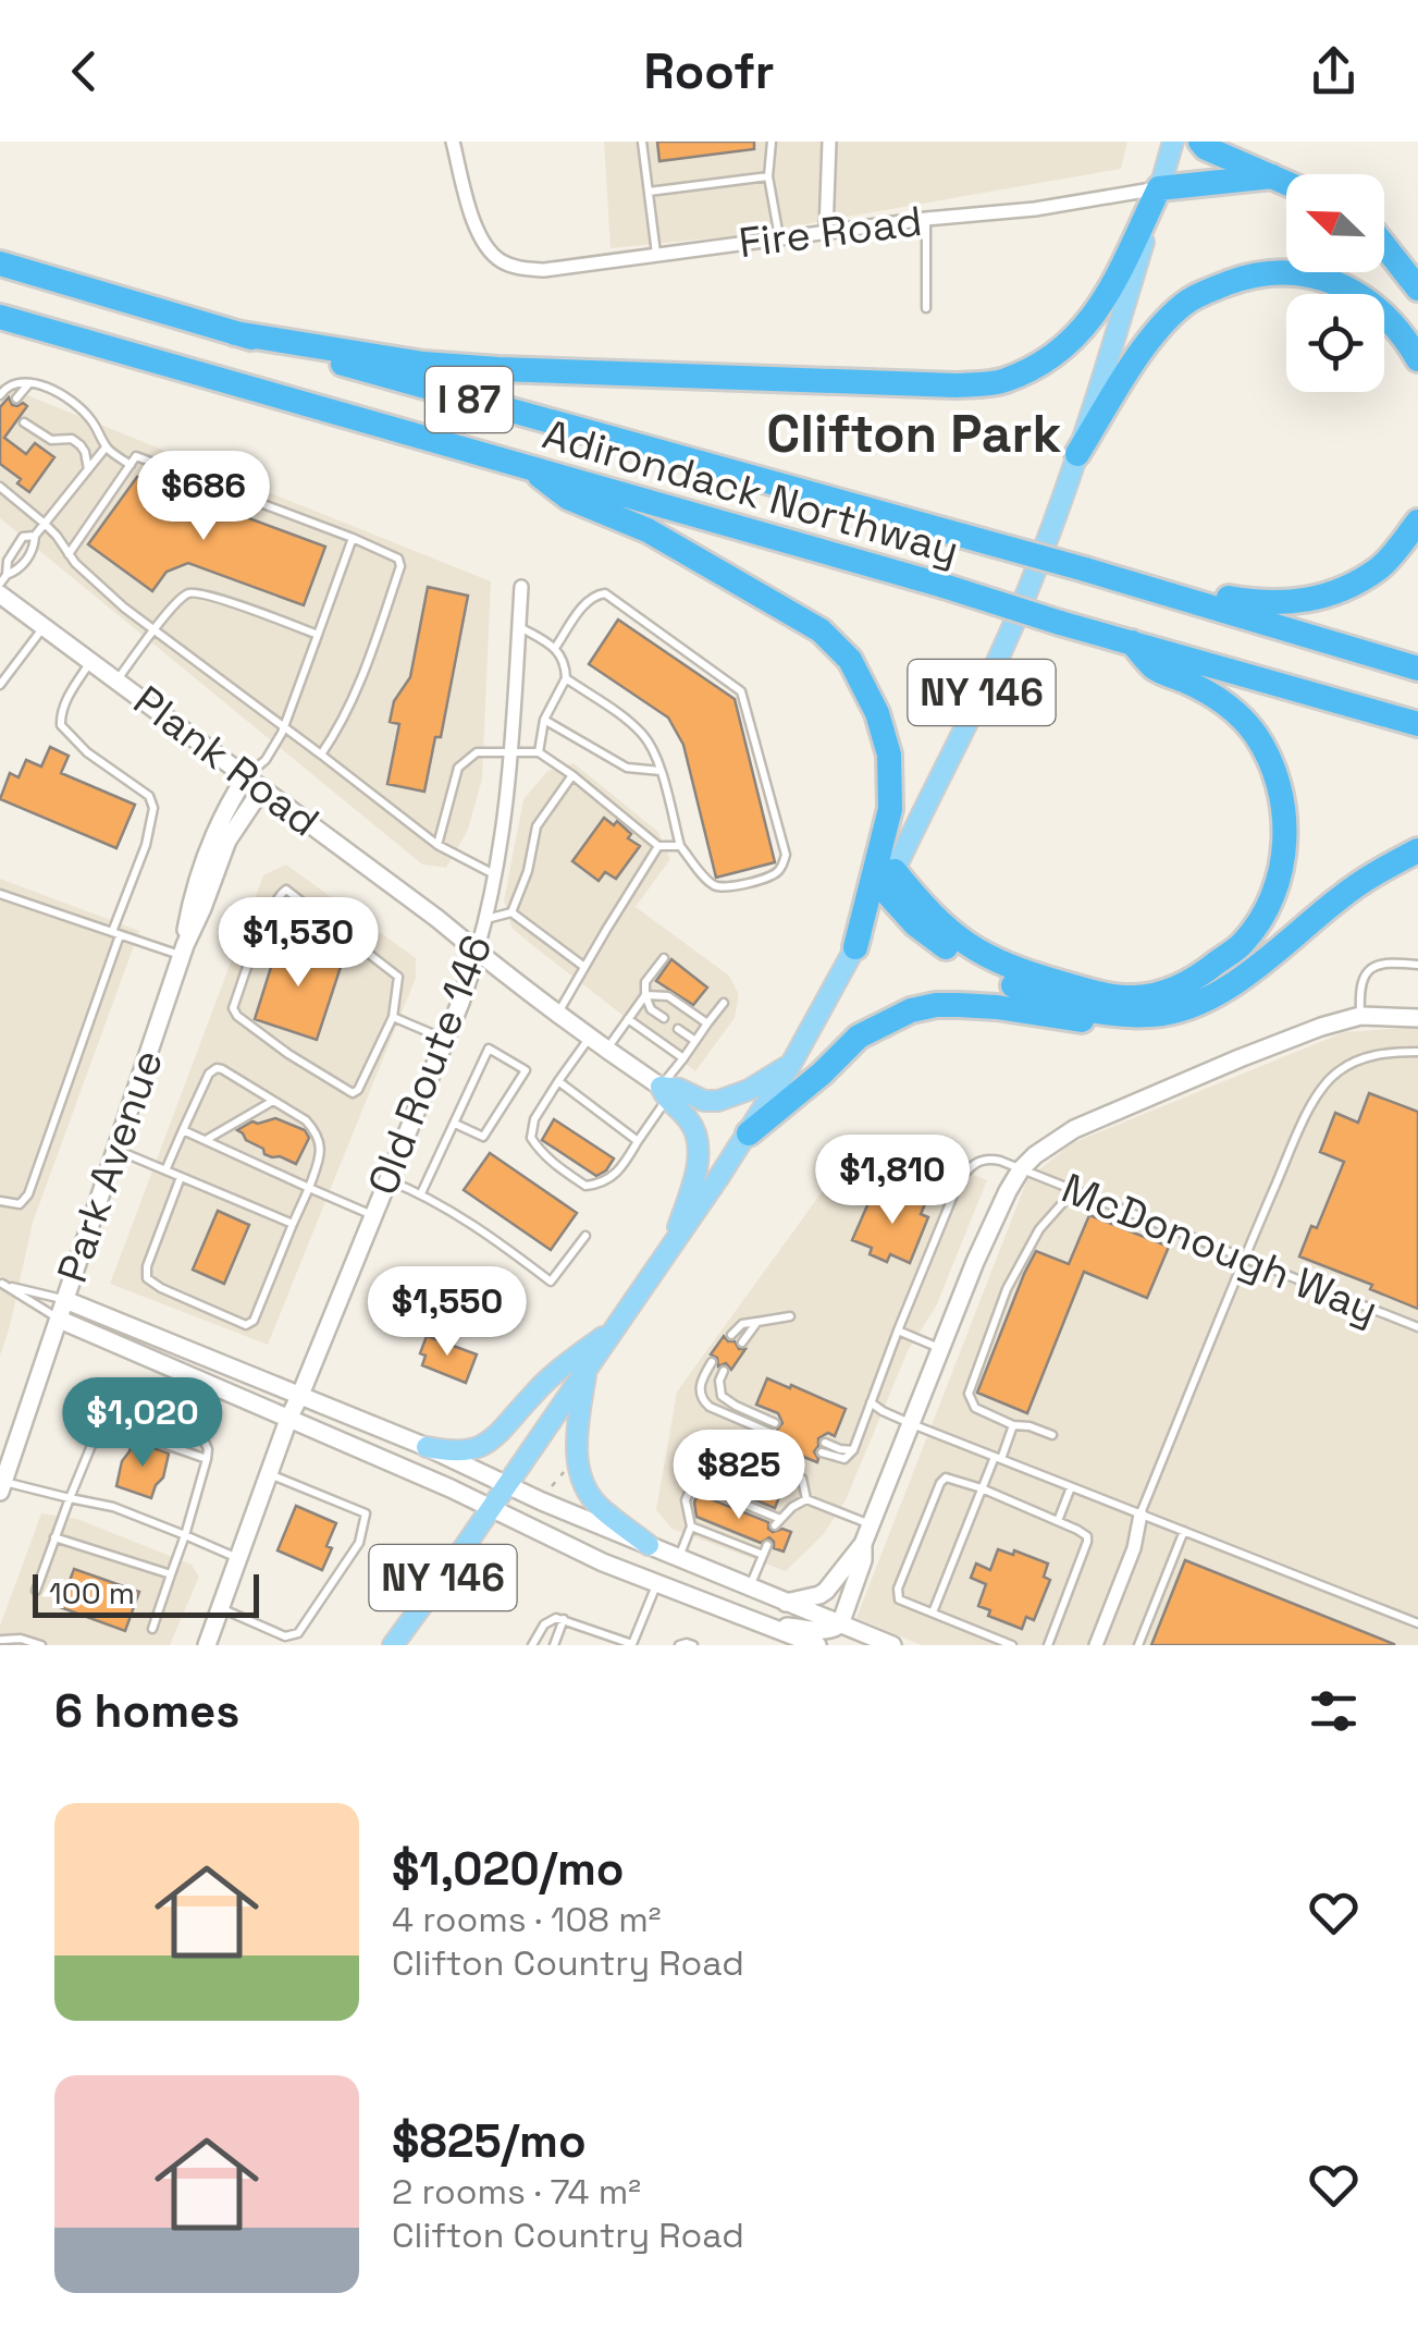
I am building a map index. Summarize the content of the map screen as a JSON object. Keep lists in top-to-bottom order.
{
  "streets": {
    "highway": ["I 87", "Adirondack Northway"],
    "main road": ["NY 146"],
    "street": [
      "Fire Road",
      "Plank Road",
      "Old Route 146",
      "Park Avenue"
    ],
    "lane": ["McDonough Way"]
  },
  "crossings": [
    ["Fire Road", "NY 146"],
    ["Plank Road", "Old Route 146"],
    ["Plank Road", "Park Avenue"]
  ],
  "districts": ["Clifton Park"],
  "scale_bar": "100 m",
  "north": "top left",
  "page": {
    "header": "Roofr",
    "price": [
      "$686",
      "$1,530",
      "$1,810",
      "$1,550",
      "$1,020",
      "$825"
    ],
    "scale": "100 m",
    "heading": "6 homes",
    "list": [
      {
        "name": "$1,020/mo",
        "note": "4 rooms · 108 m² · Clifton Country Road"
      },
      {
        "name": "$825/mo",
        "note": "2 rooms · 74 m² · Clifton Country Road"
      }
    ]
  }
}
